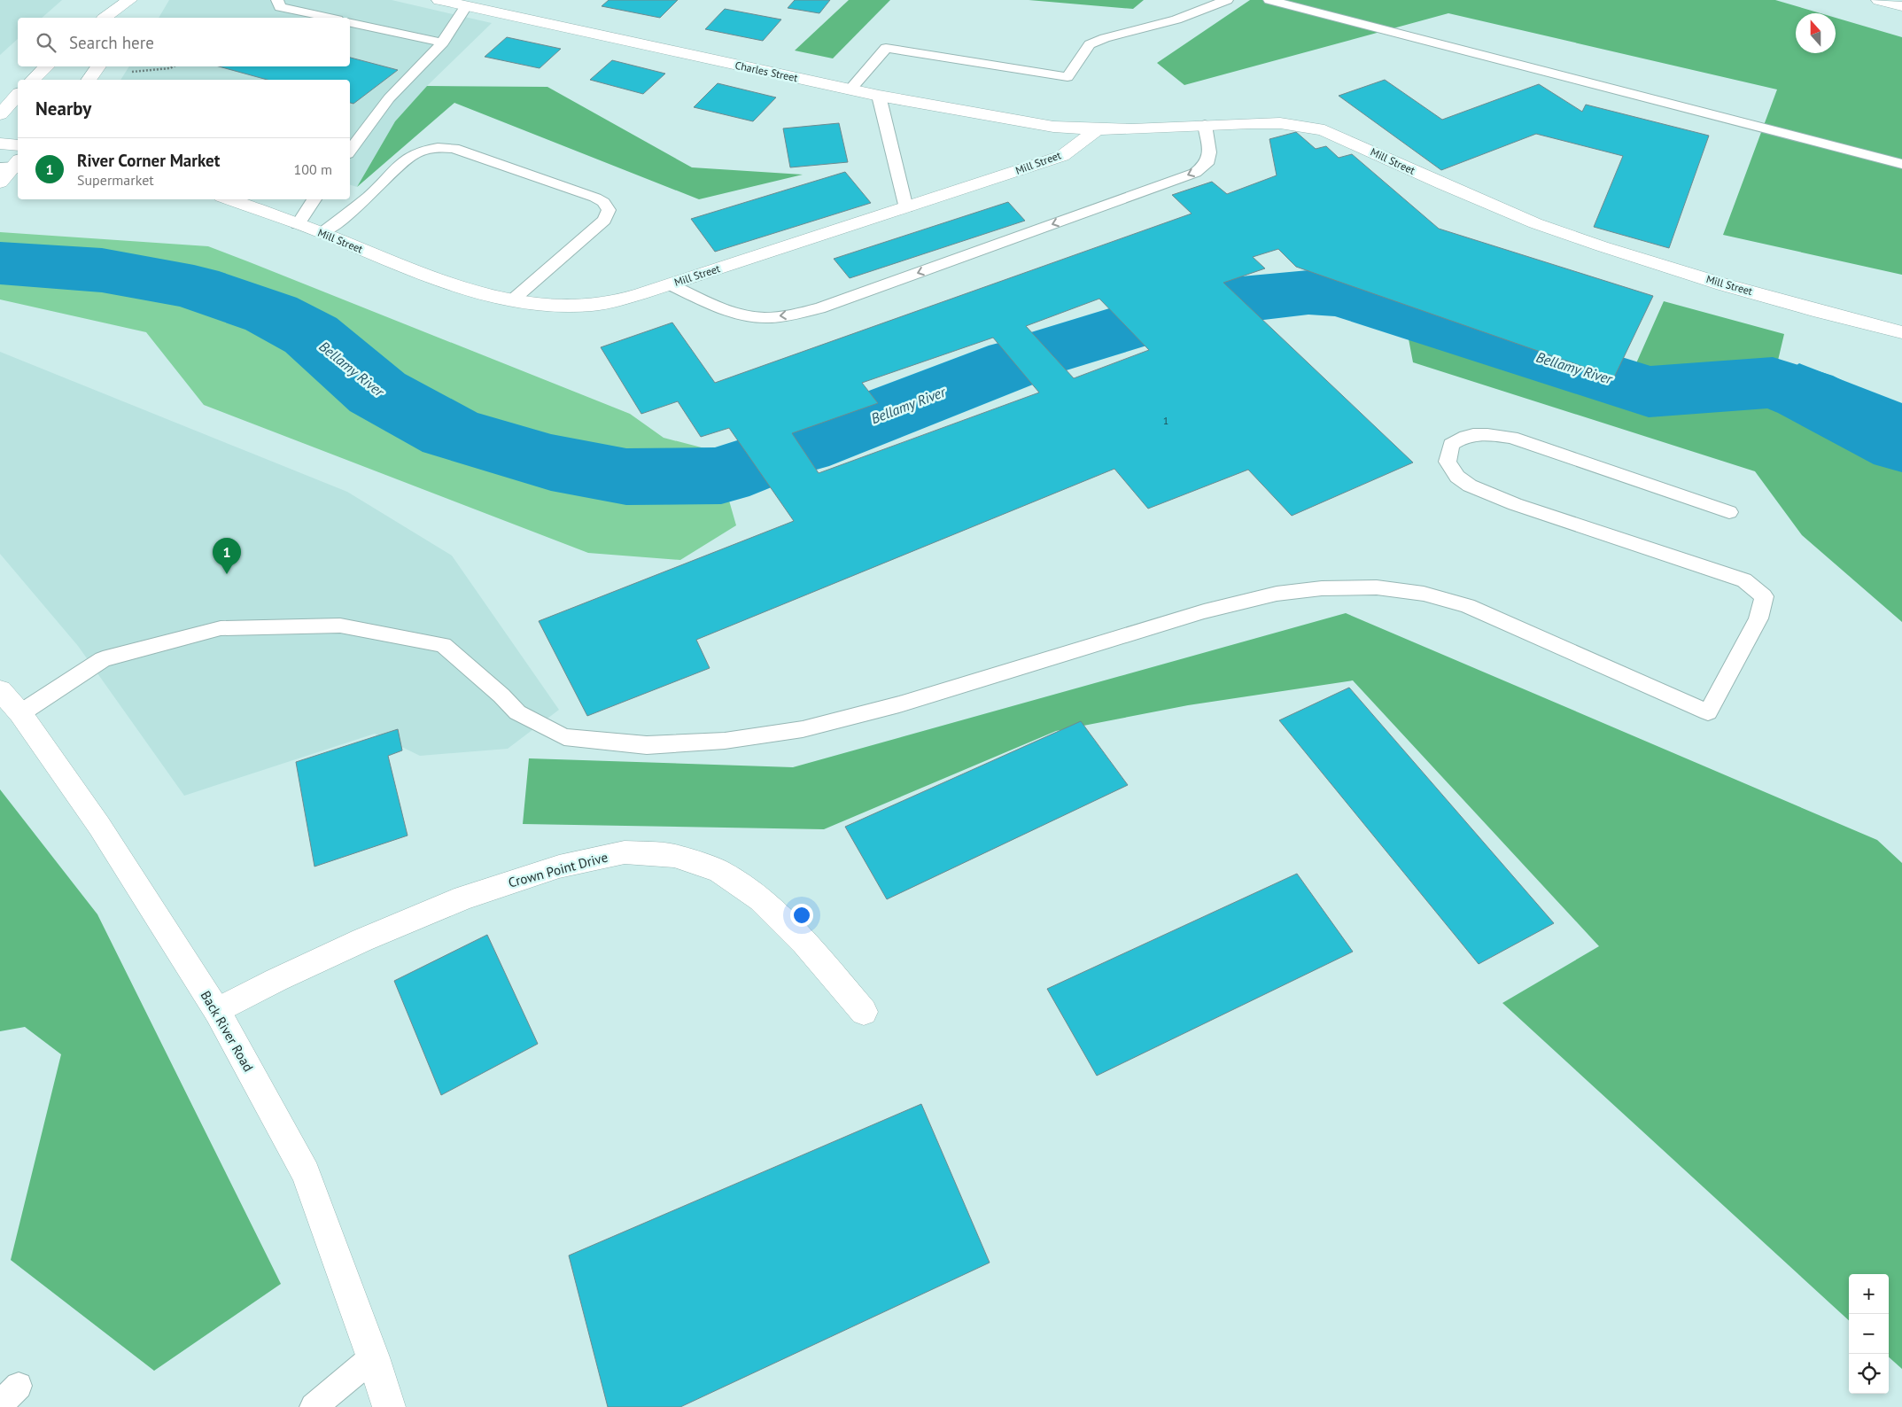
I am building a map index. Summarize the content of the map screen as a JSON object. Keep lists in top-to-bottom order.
{
  "streets": {
    "main road": [
      "Charles Street",
      "Mill Street",
      "Crown Point Drive",
      "Back River Road"
    ]
  },
  "crossings": [
    ["Charles Street", "Mill Street"],
    ["Crown Point Drive", "Back River Road"]
  ],
  "water": ["Bellamy River"],
  "house_numbers": ["1"],
  "north": "top",
  "page": {
    "search": "Search here",
    "heading": "Nearby",
    "list": [
      {
        "mark": "1",
        "name": "River Corner Market",
        "note": "Supermarket",
        "value": "100 m"
      }
    ],
    "pins": "1",
    "map_buttons": ["+", "−"]
  }
}
